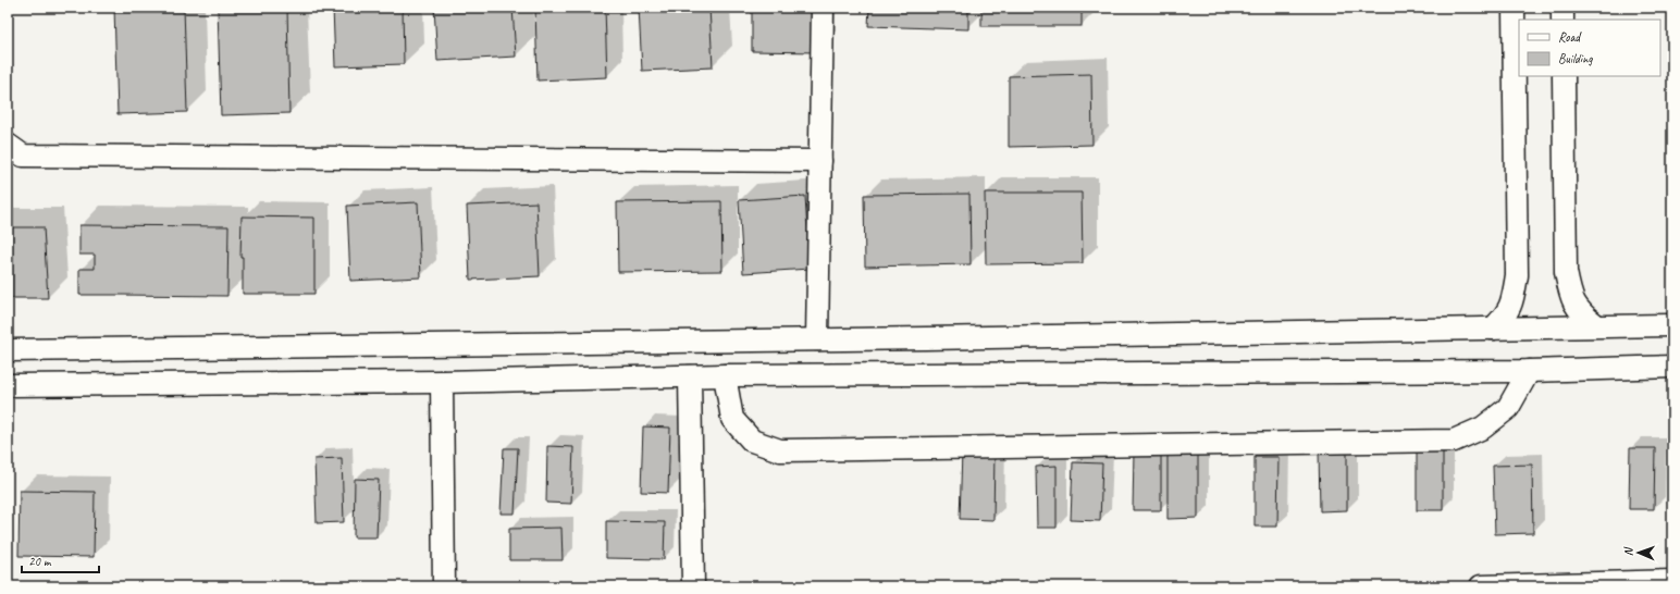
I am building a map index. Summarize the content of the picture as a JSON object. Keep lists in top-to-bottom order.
{
  "legend": ["Road", "Building"],
  "scale_bar": "20 m",
  "north": "left"
}
